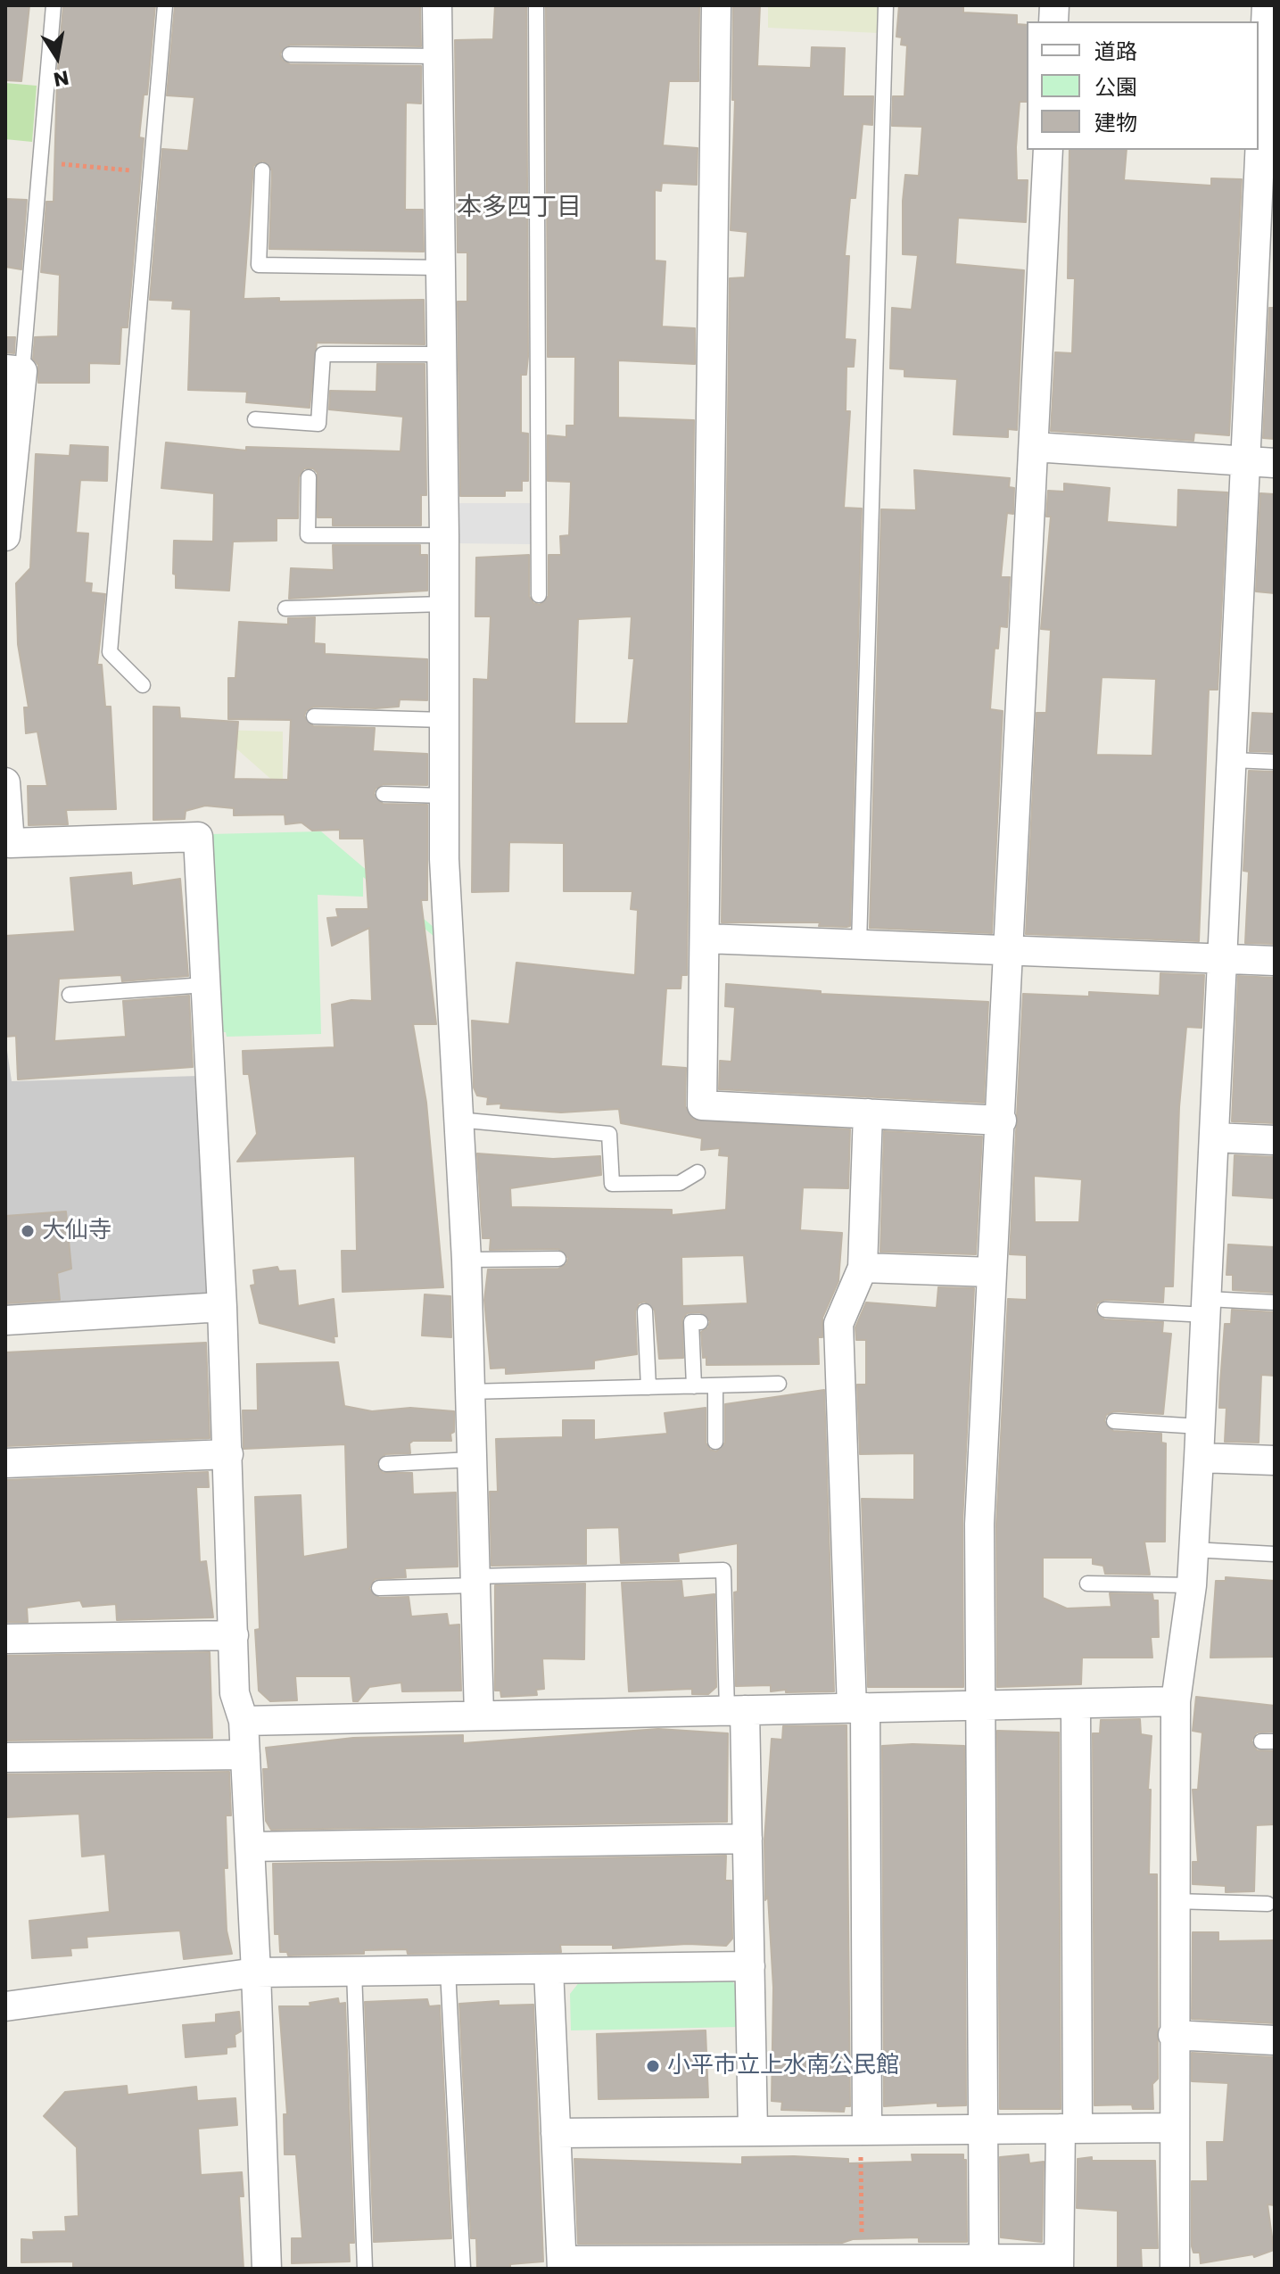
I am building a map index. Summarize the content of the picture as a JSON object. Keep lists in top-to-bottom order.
{
  "districts": ["本多四丁目"],
  "places": ["大仙寺", "小平市立上水南公民館"],
  "legend": ["道路", "公園", "建物"],
  "north": "bottom"
}
